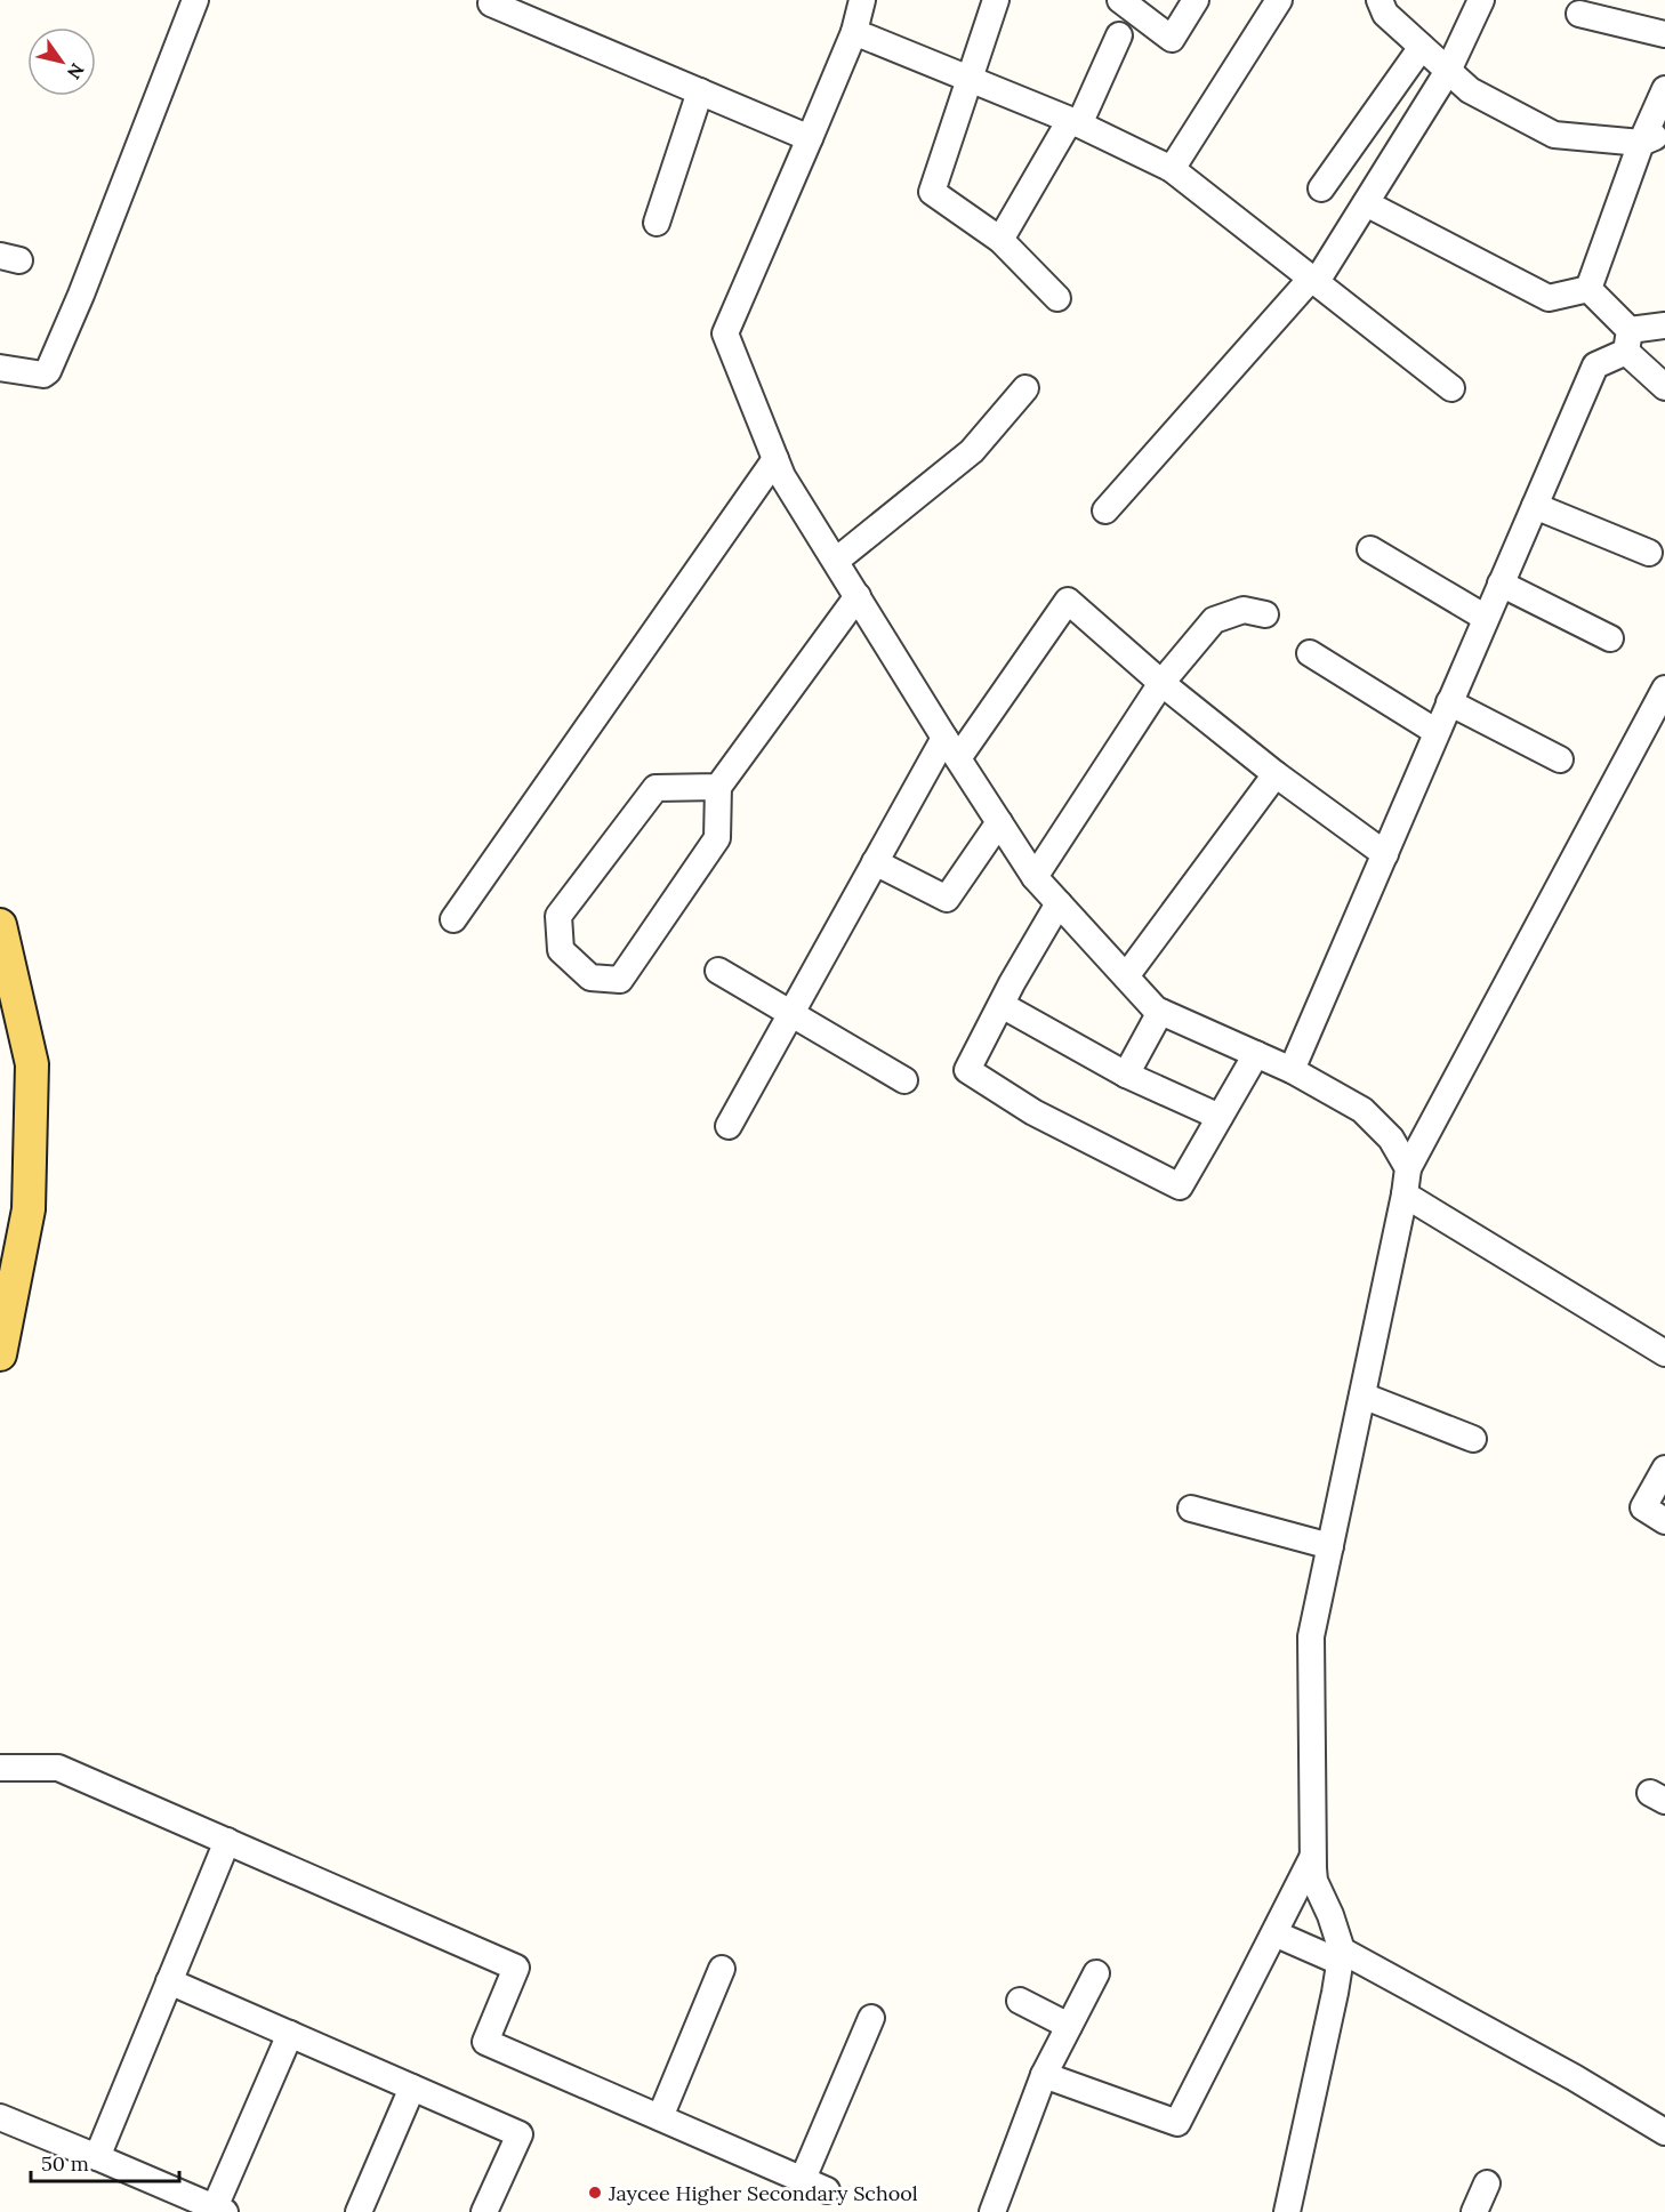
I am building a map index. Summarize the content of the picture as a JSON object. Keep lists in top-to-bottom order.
{
  "places": ["Jaycee Higher Secondary School"],
  "scale_bar": "50 m",
  "north": "bottom right"
}
